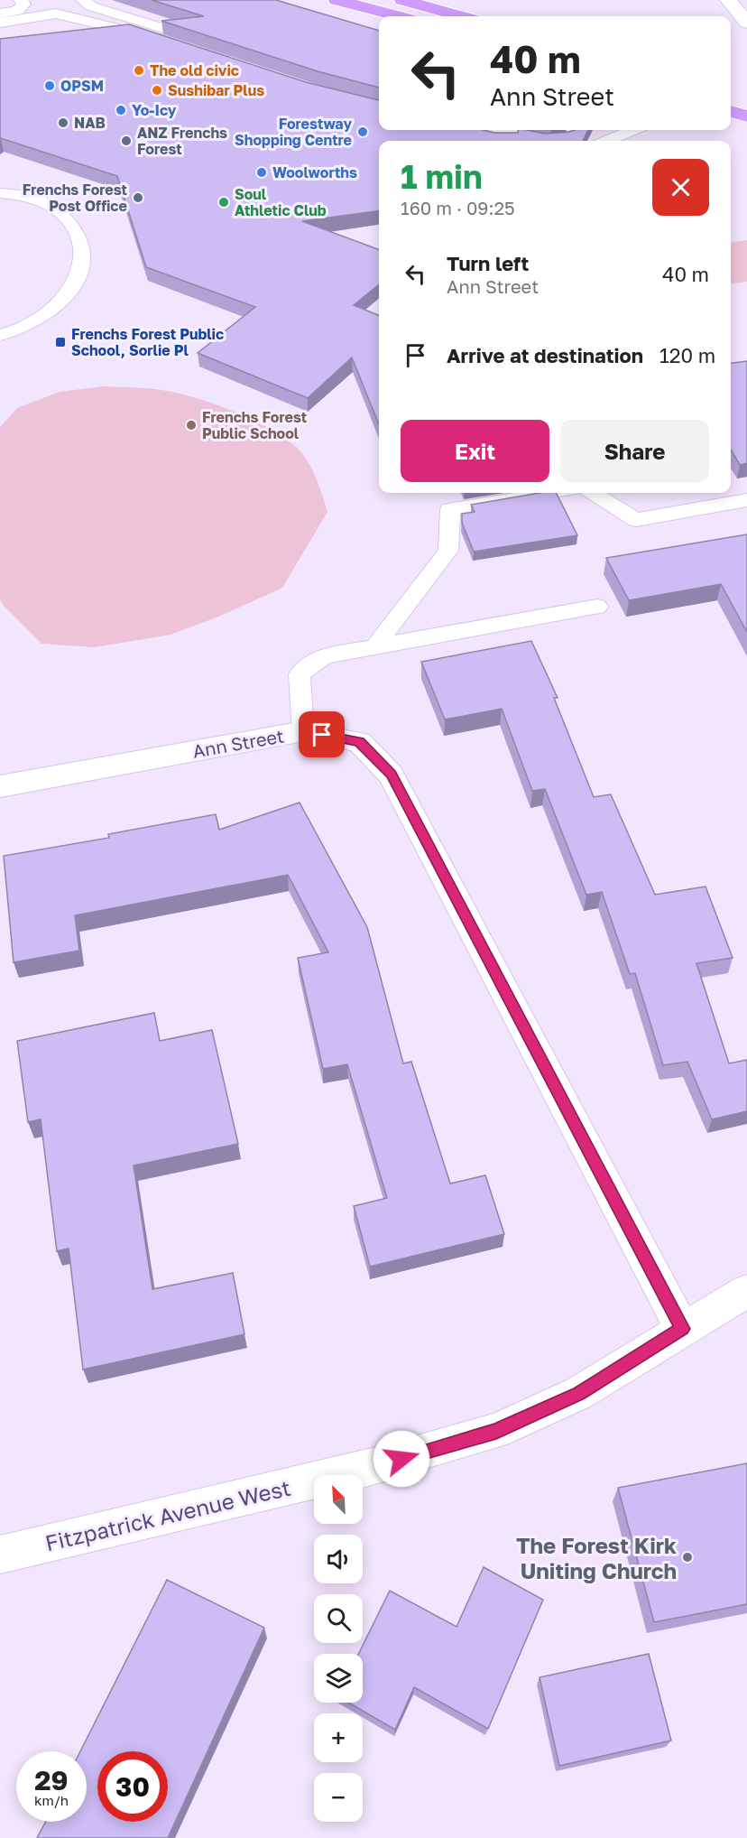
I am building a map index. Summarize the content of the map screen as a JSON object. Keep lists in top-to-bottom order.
{
  "streets": {
    "street": ["Ann Street", "Fitzpatrick Avenue West"]
  },
  "crossings": [
    ["Ann Street", "Fitzpatrick Avenue West"]
  ],
  "places": {
    "other": [
      "The old civic",
      "OPSM",
      "Sushibar Plus",
      "Yo-Icy",
      "NAB",
      "Forestway Shopping Centre",
      "ANZ Frenchs Forest",
      "Woolworths",
      "Frenchs Forest Post Office",
      "Soul Athletic Club",
      "Frenchs Forest Public School",
      "The Forest Kirk Uniting Church"
    ],
    "transit": ["Frenchs Forest Public School, Sorlie Pl"]
  },
  "north": "top left",
  "page": {
    "turn": ["40 m", "Ann Street"],
    "heading": ["1 min", "160 m · 09:25"],
    "list": [
      {
        "name": "Turn left",
        "note": "Ann Street",
        "value": "40 m"
      },
      {
        "name": "Arrive at destination",
        "value": "120 m"
      }
    ],
    "buttons": ["Exit", "Share"],
    "map_buttons": ["+", "−"],
    "speed": "29 km/h",
    "limit": "30"
  }
}
